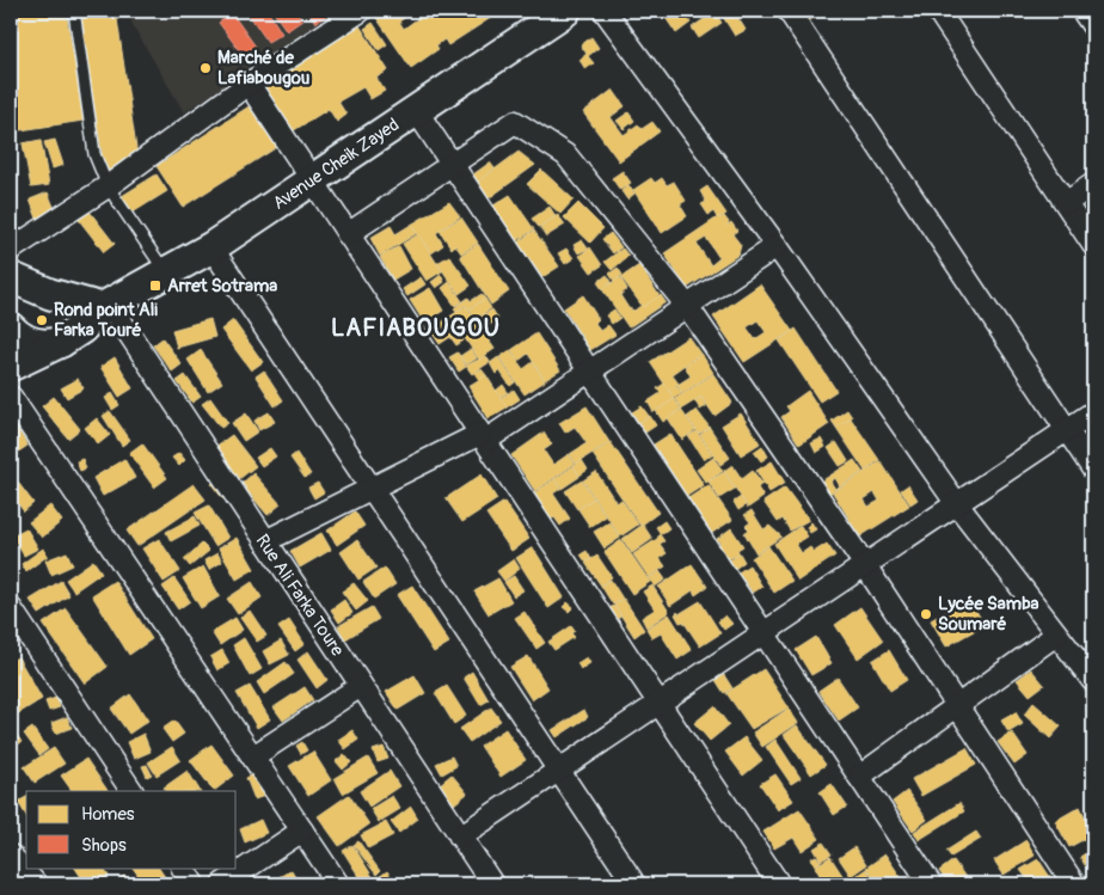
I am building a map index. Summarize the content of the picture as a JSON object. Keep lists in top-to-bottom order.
{
  "streets": {
    "street": ["Avenue Cheik Zayed", "Rue Ali Farka Toure"]
  },
  "crossings": [
    ["Avenue Cheik Zayed", "Rue Ali Farka Toure"]
  ],
  "districts": ["LAFIABOUGOU"],
  "places": {
    "other": ["Marché de Lafiabougou", "Rond point Ali Farka Touré", "Lycée Samba Soumaré"],
    "transit": ["Arret Sotrama"]
  },
  "legend": ["Homes", "Shops"]
}
